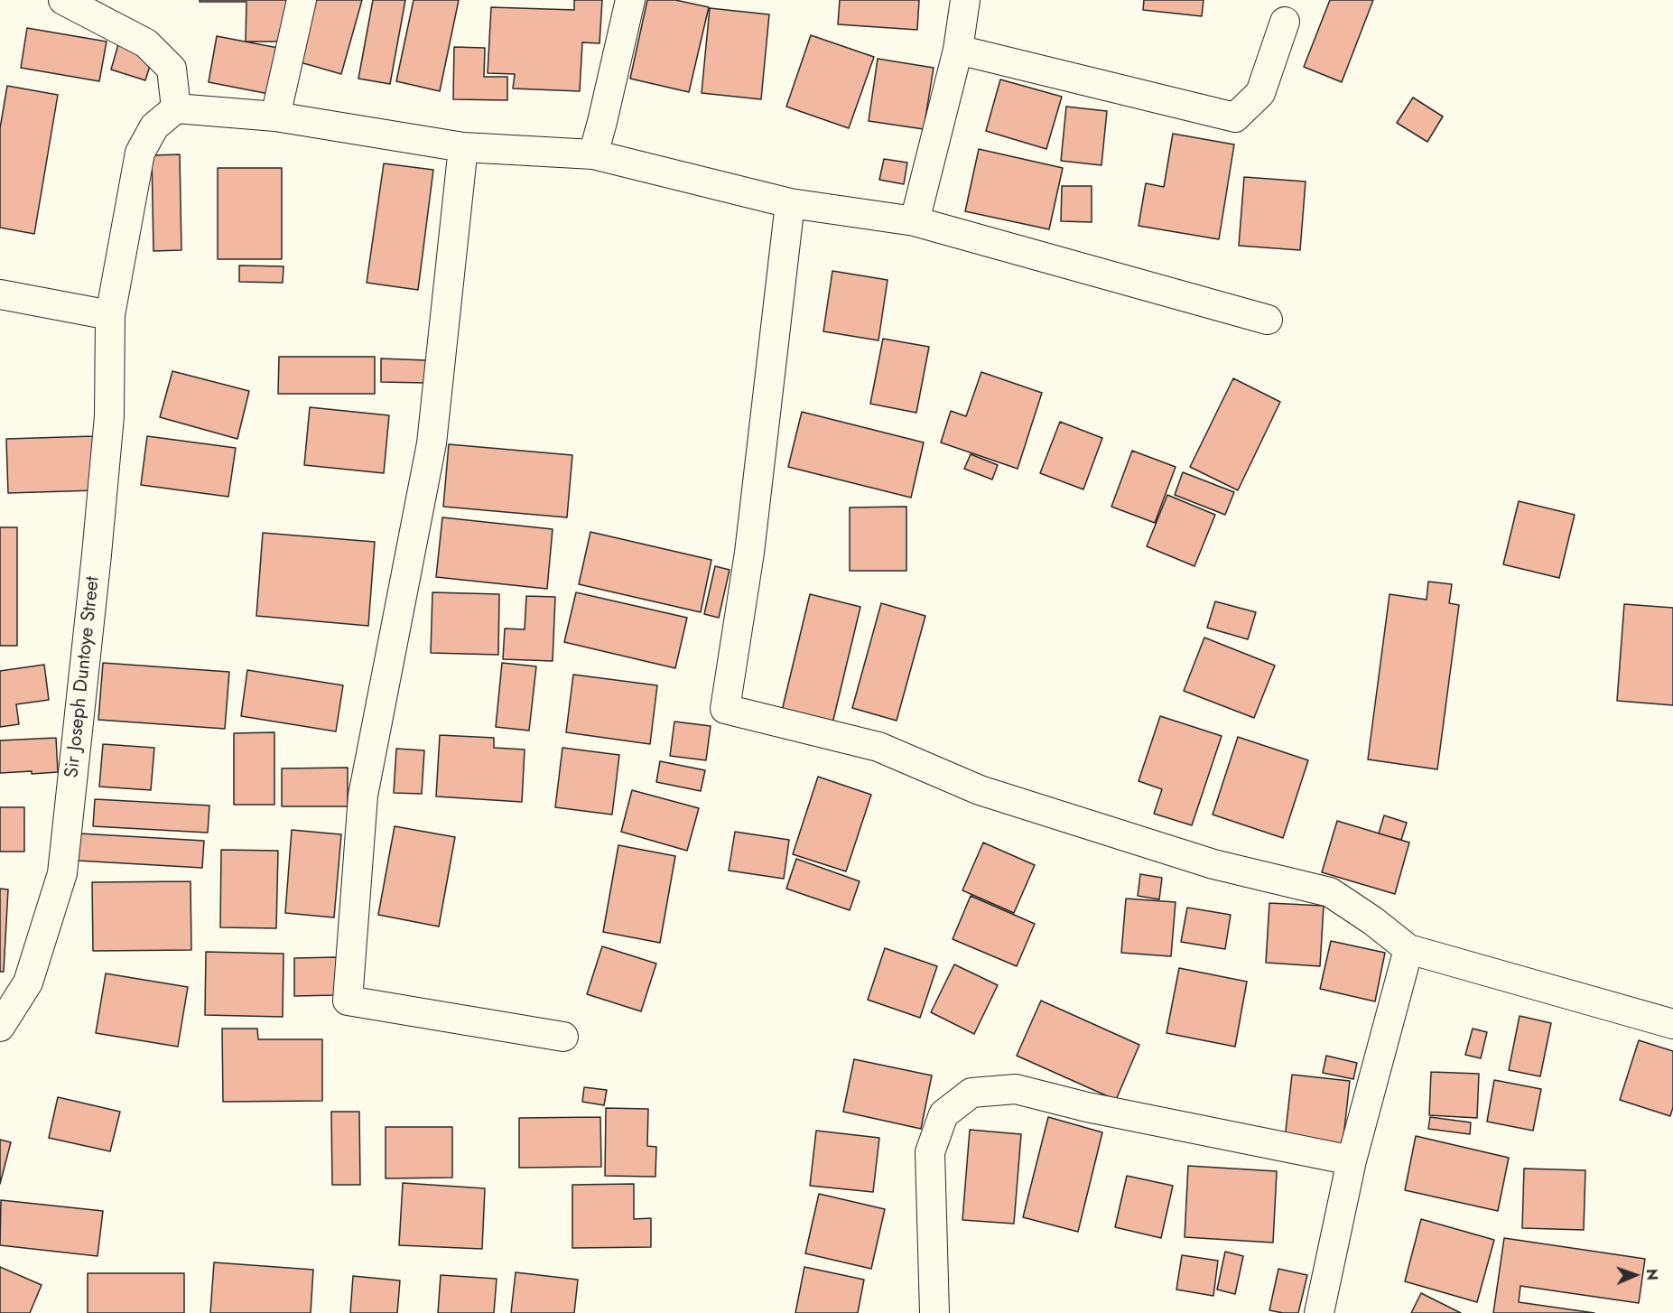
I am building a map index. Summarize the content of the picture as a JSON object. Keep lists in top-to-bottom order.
{
  "streets": {
    "street": ["Sir Joseph Duntoye Street"]
  },
  "north": "right"
}
